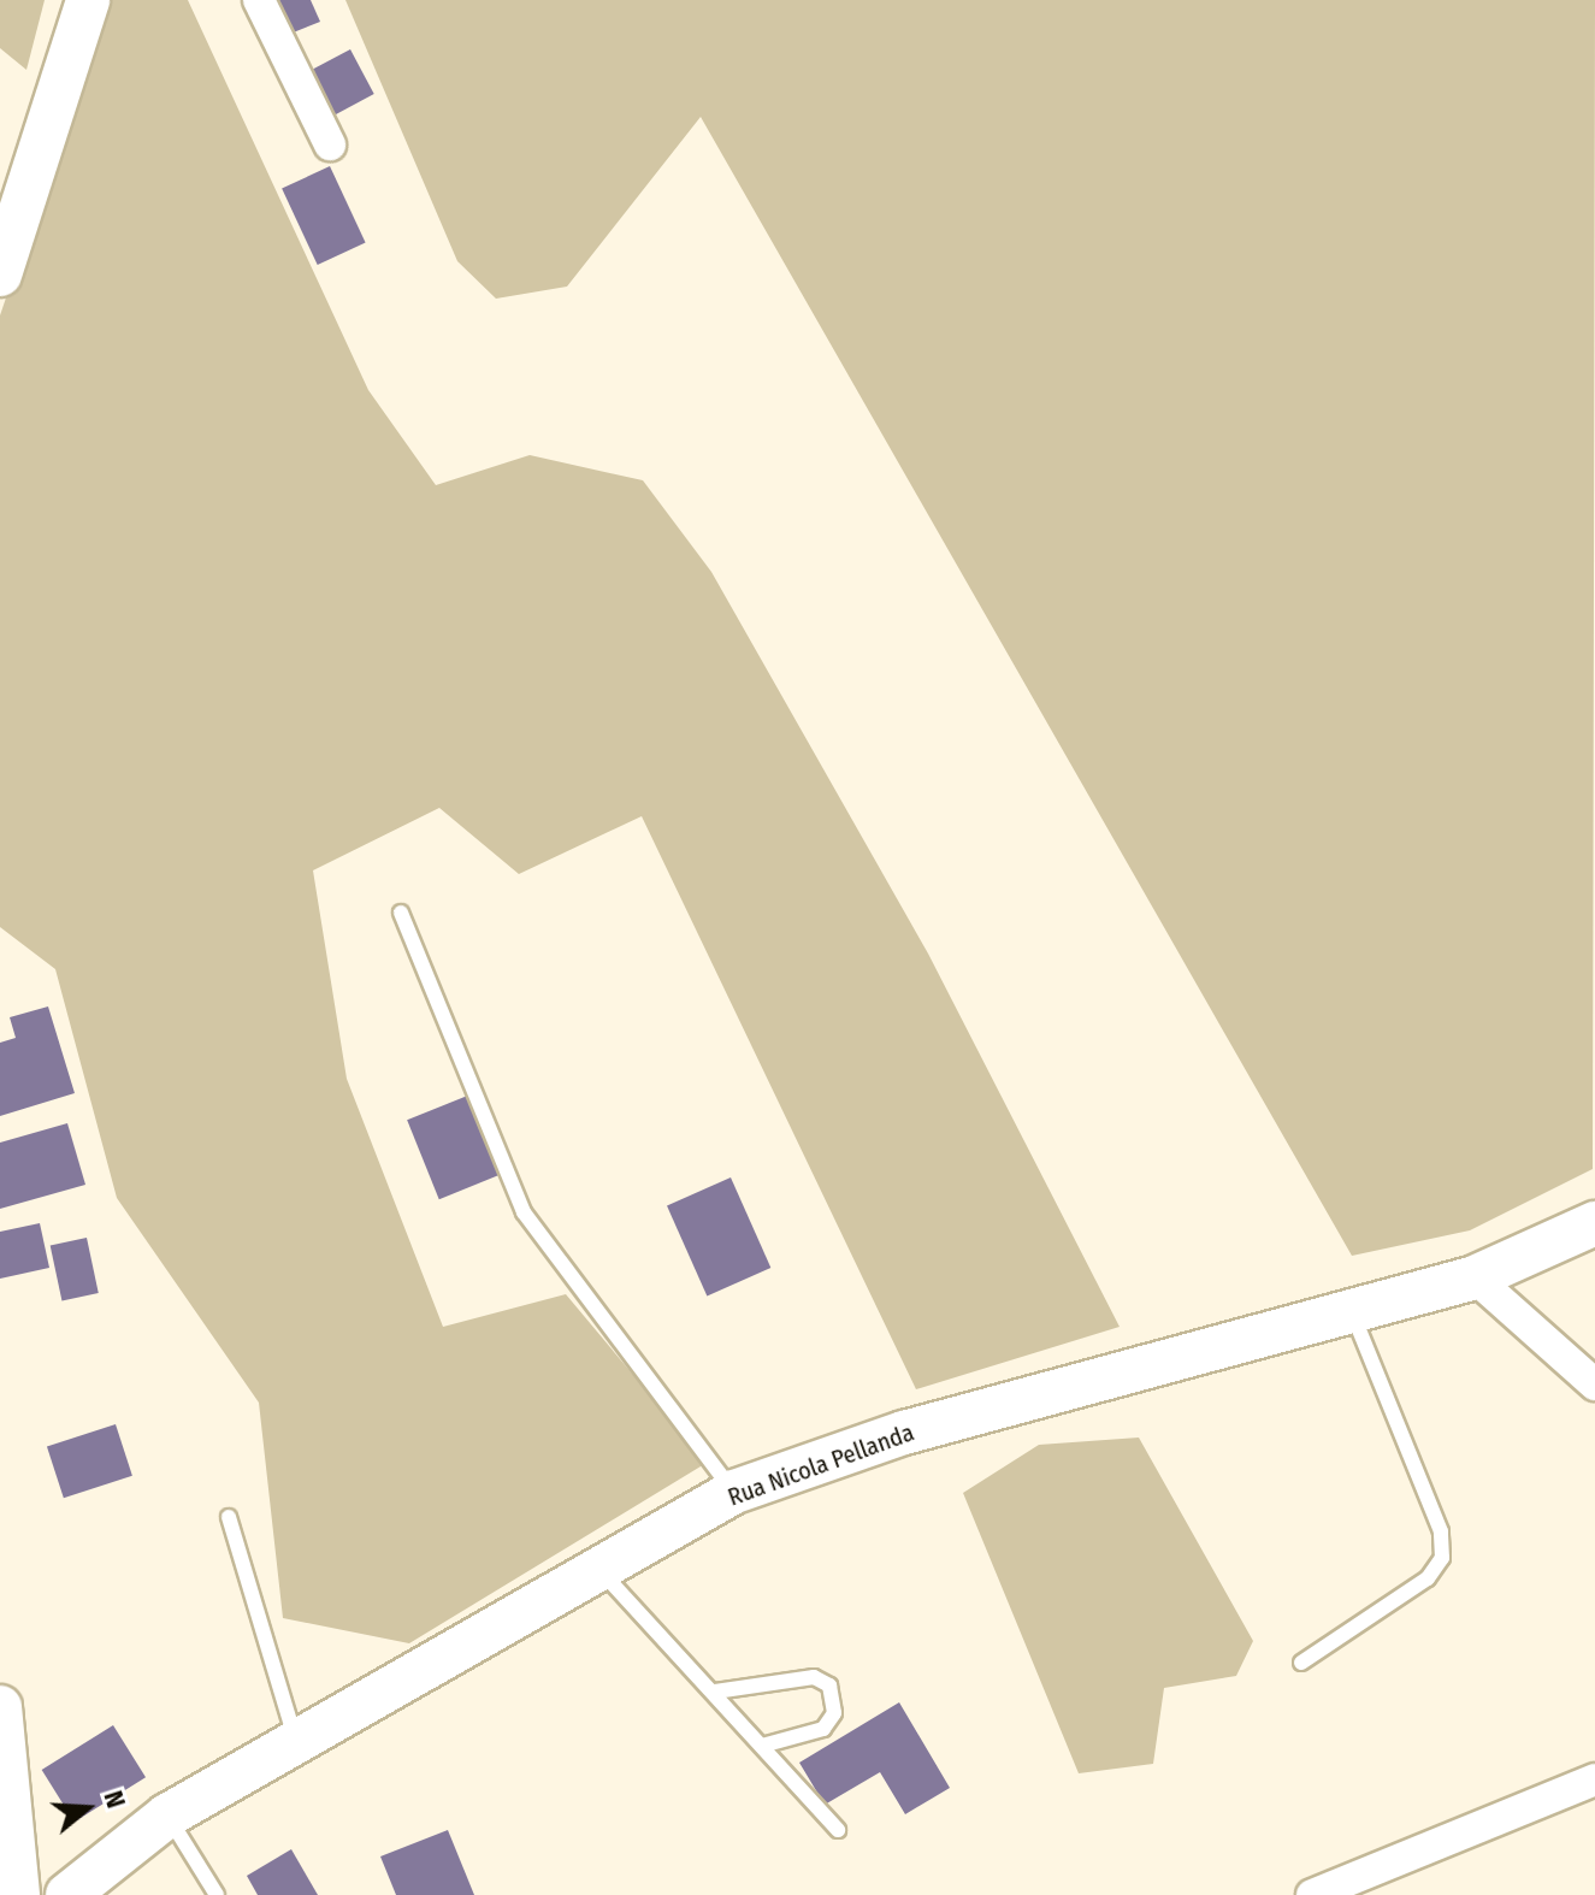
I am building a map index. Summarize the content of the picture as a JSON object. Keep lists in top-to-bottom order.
{
  "streets": {
    "main road": ["Rua Nicola Pellanda"]
  },
  "north": "right"
}
